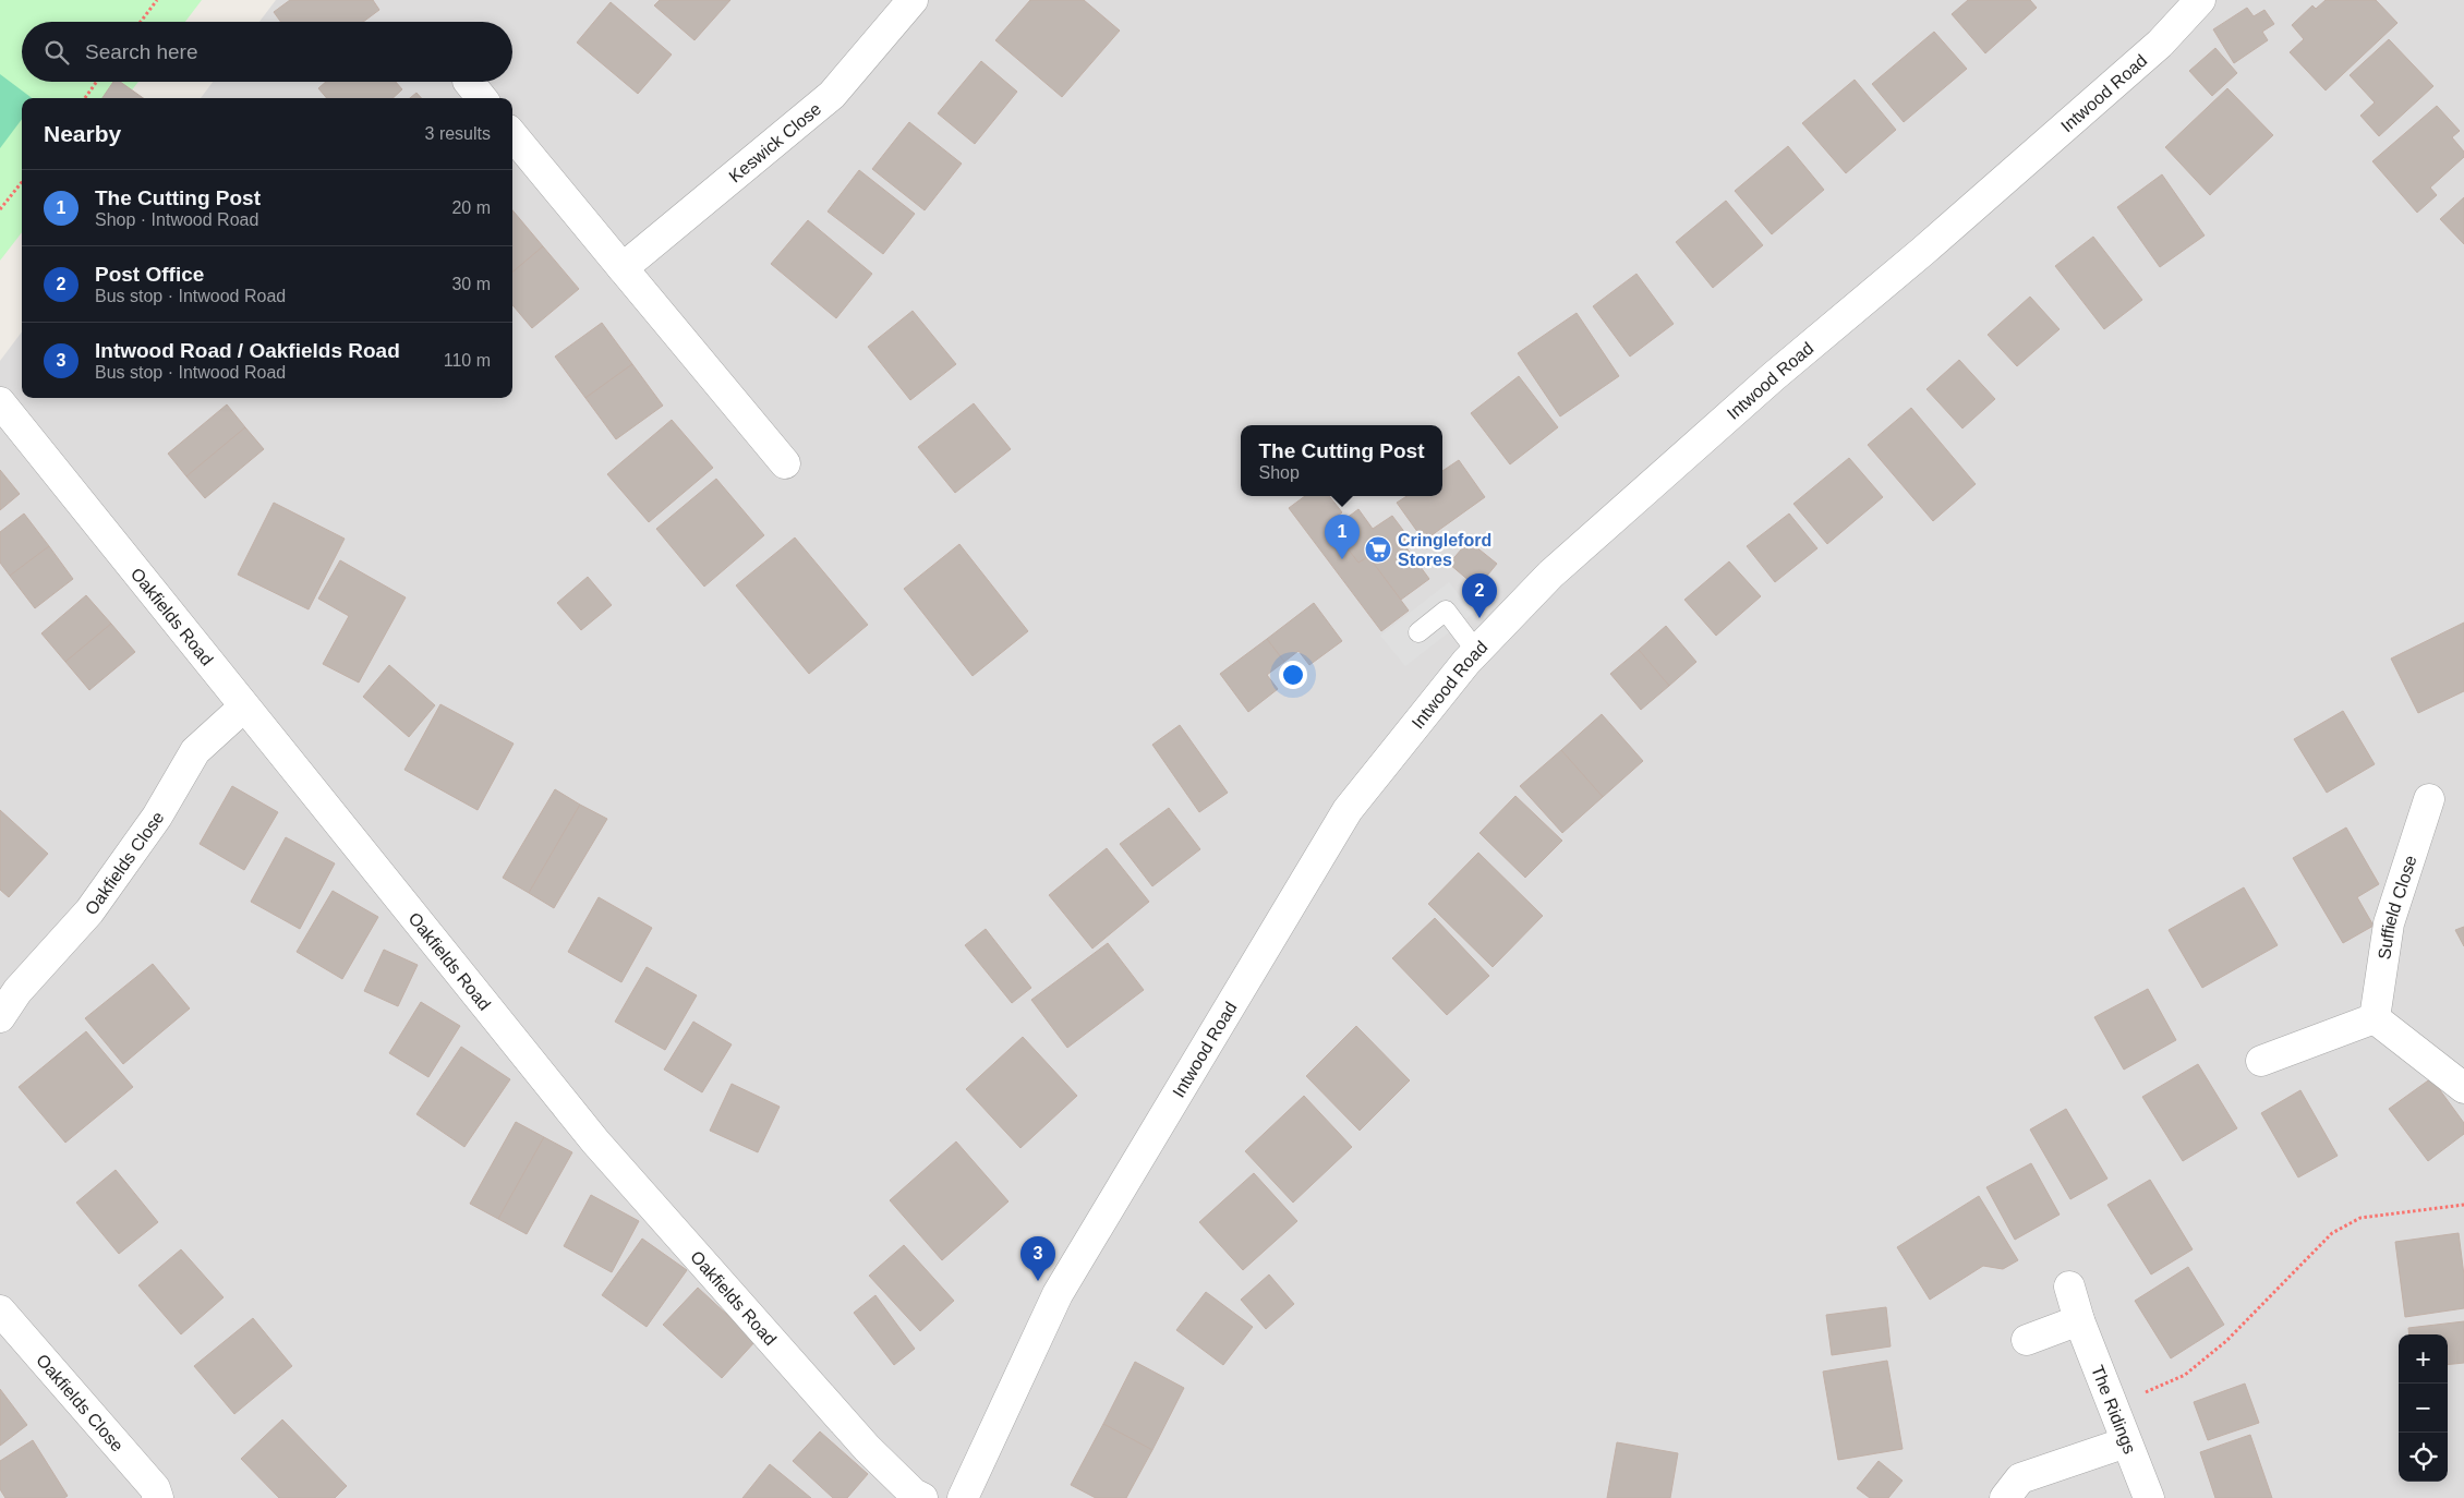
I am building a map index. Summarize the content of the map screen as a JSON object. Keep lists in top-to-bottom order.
{
  "streets": {
    "street": [
      "Intwood Road",
      "Keswick Close",
      "Oakfields Road",
      "Oakfields Close",
      "Suffield Close",
      "The Ridings"
    ]
  },
  "crossings": [
    ["Oakfields Road", "Oakfields Close"]
  ],
  "places": {
    "supermarket": ["Cringleford Stores"]
  },
  "page": {
    "search": "Search here",
    "heading": ["Nearby", "3 results"],
    "list": [
      {
        "mark": "1",
        "name": "The Cutting Post",
        "note": "Shop · Intwood Road",
        "value": "20 m"
      },
      {
        "mark": "2",
        "name": "Post Office",
        "note": "Bus stop · Intwood Road",
        "value": "30 m"
      },
      {
        "mark": "3",
        "name": "Intwood Road / Oakfields Road",
        "note": "Bus stop · Intwood Road",
        "value": "110 m"
      }
    ],
    "popup": ["The Cutting Post", "Shop"],
    "pins": ["1", "2", "3"],
    "map_buttons": ["+", "−"]
  }
}
